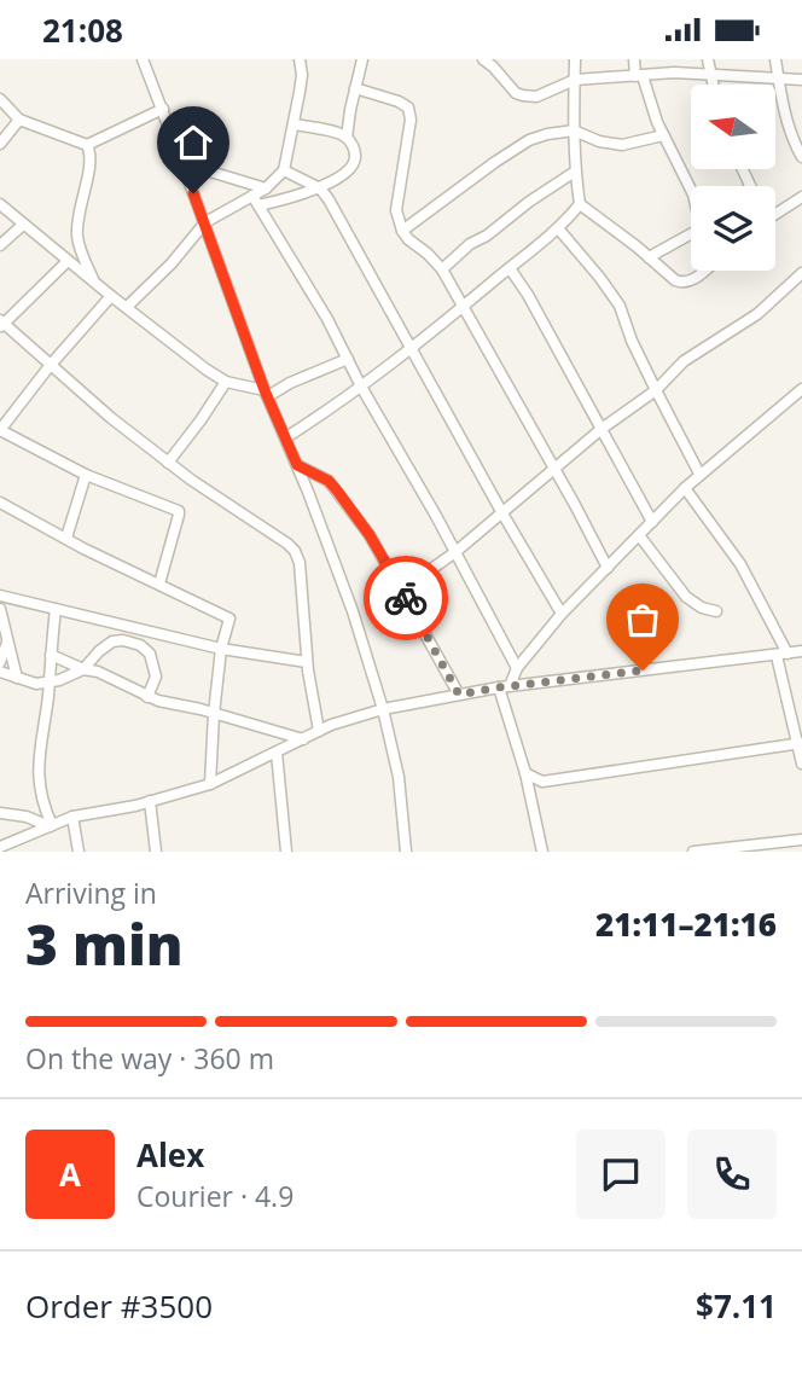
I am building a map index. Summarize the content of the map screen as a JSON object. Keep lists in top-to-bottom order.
{
  "north": "left",
  "page": {
    "status": "21:08",
    "heading": ["3 min", "Arriving in", "21:11–21:16"],
    "panel": [
      "Alex",
      "Courier · 4.9",
      "Order #3500",
      "$7.11"
    ],
    "bar": "On the way · 360 m",
    "round": "A"
  }
}
